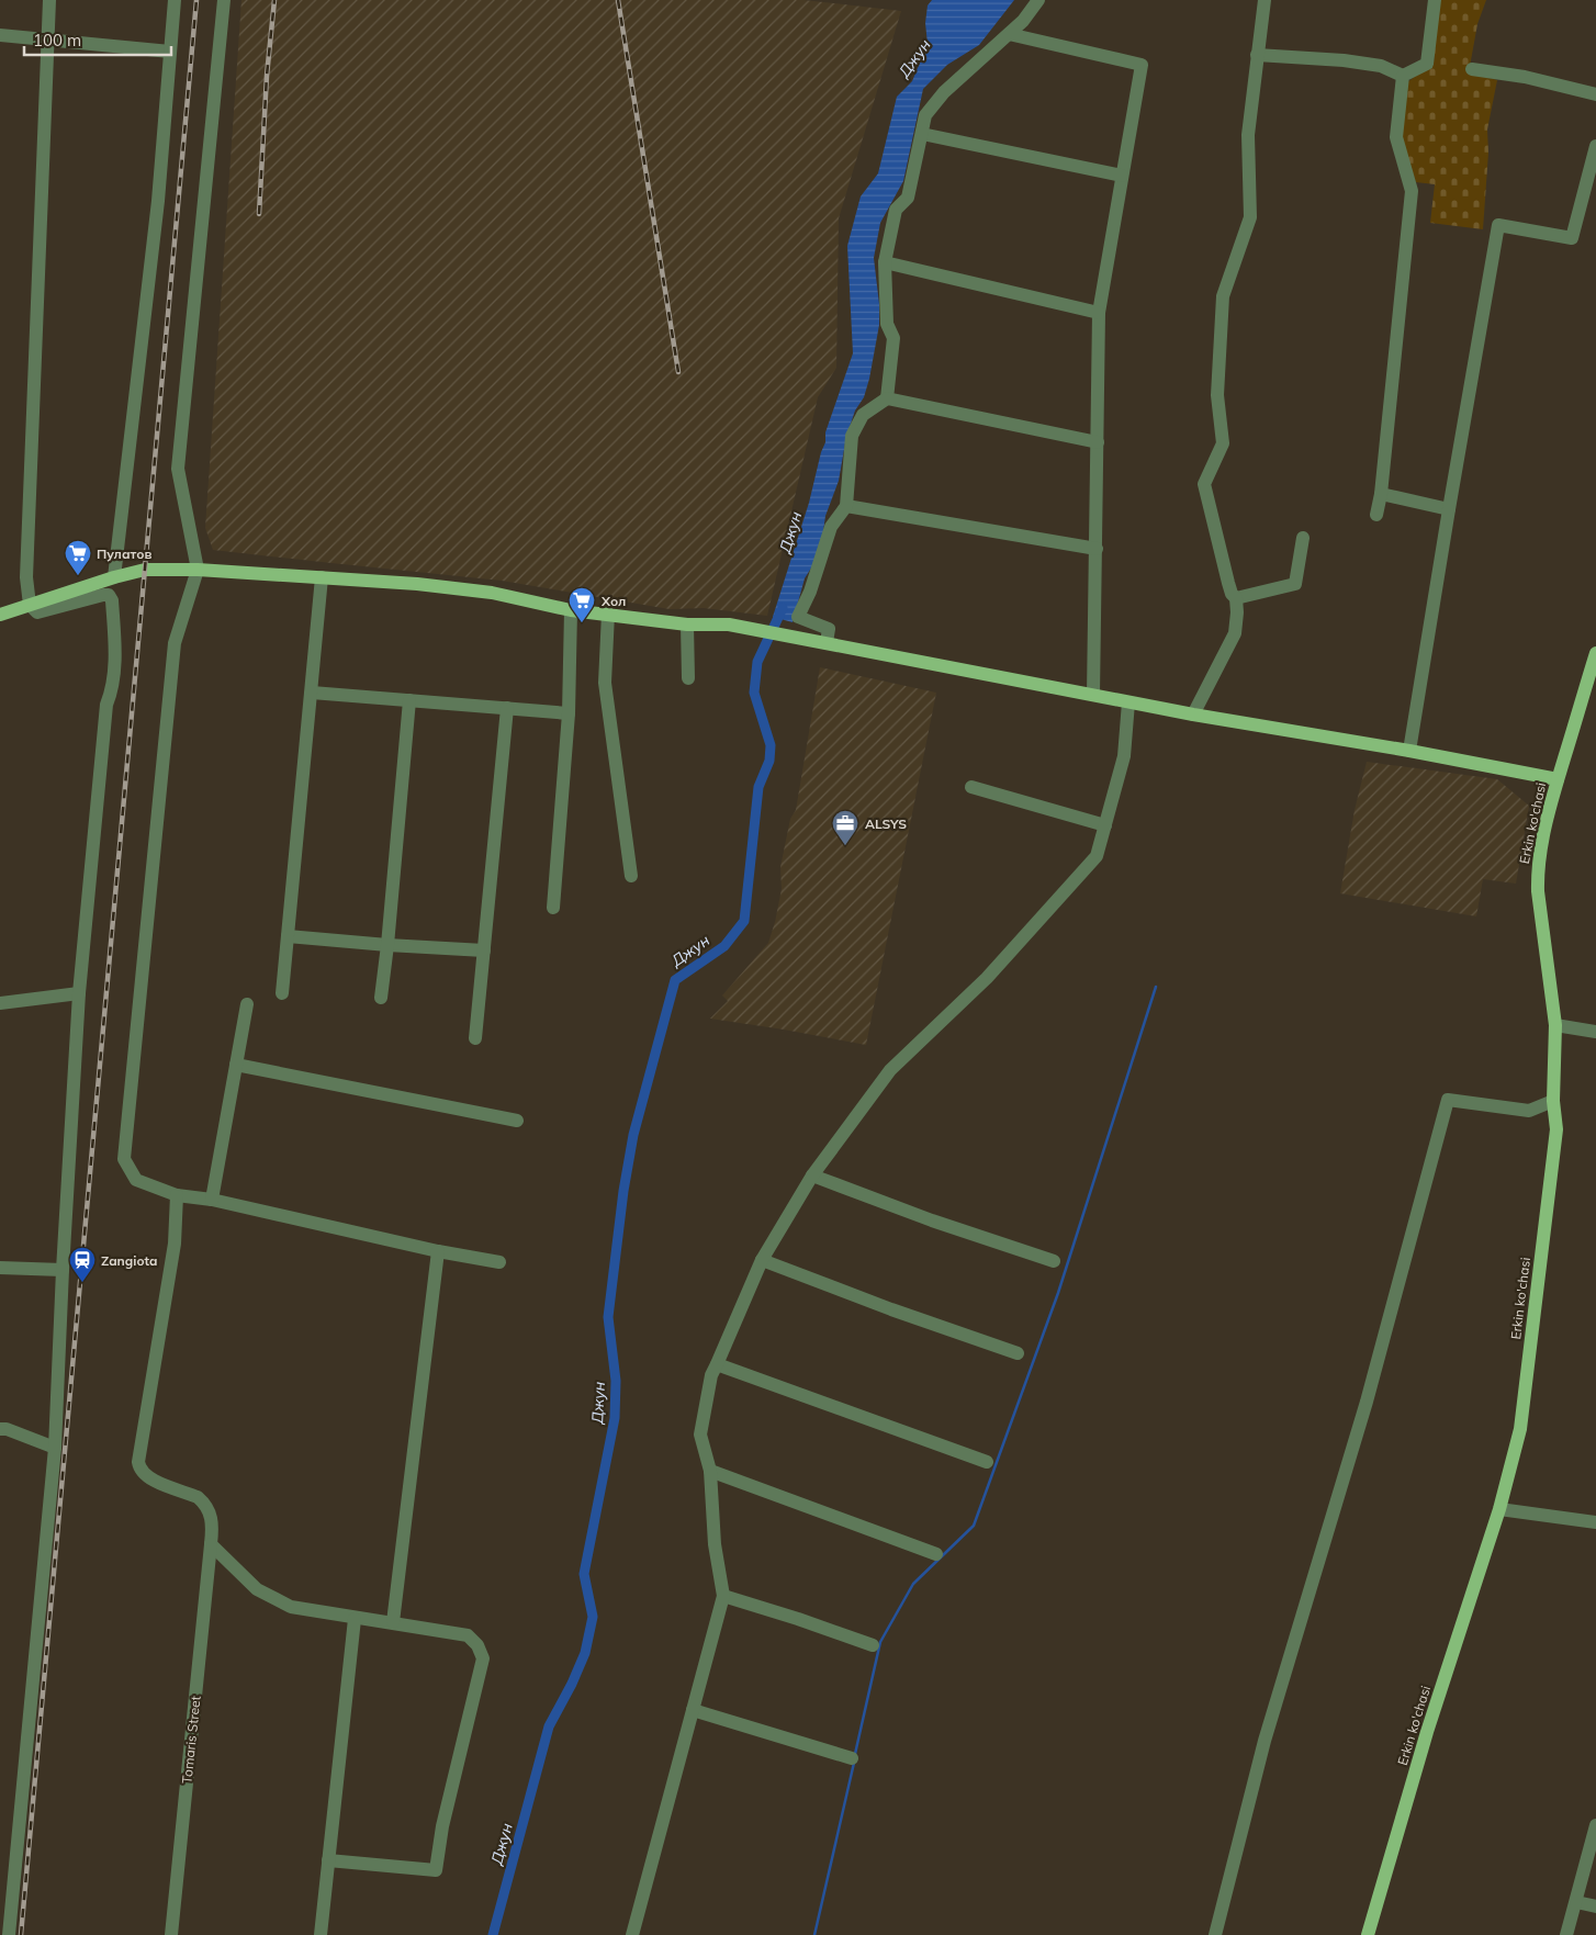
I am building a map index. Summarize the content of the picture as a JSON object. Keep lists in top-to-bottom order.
{
  "streets": {
    "main road": ["Erkin ko'chasi"],
    "street": ["Tomaris Street"]
  },
  "water": ["Джун"],
  "places": {
    "supermarket": ["Пулатов", "Хол"],
    "office": ["ALSYS"],
    "station": ["Zangiota"]
  },
  "scale_bar": "100 m"
}
